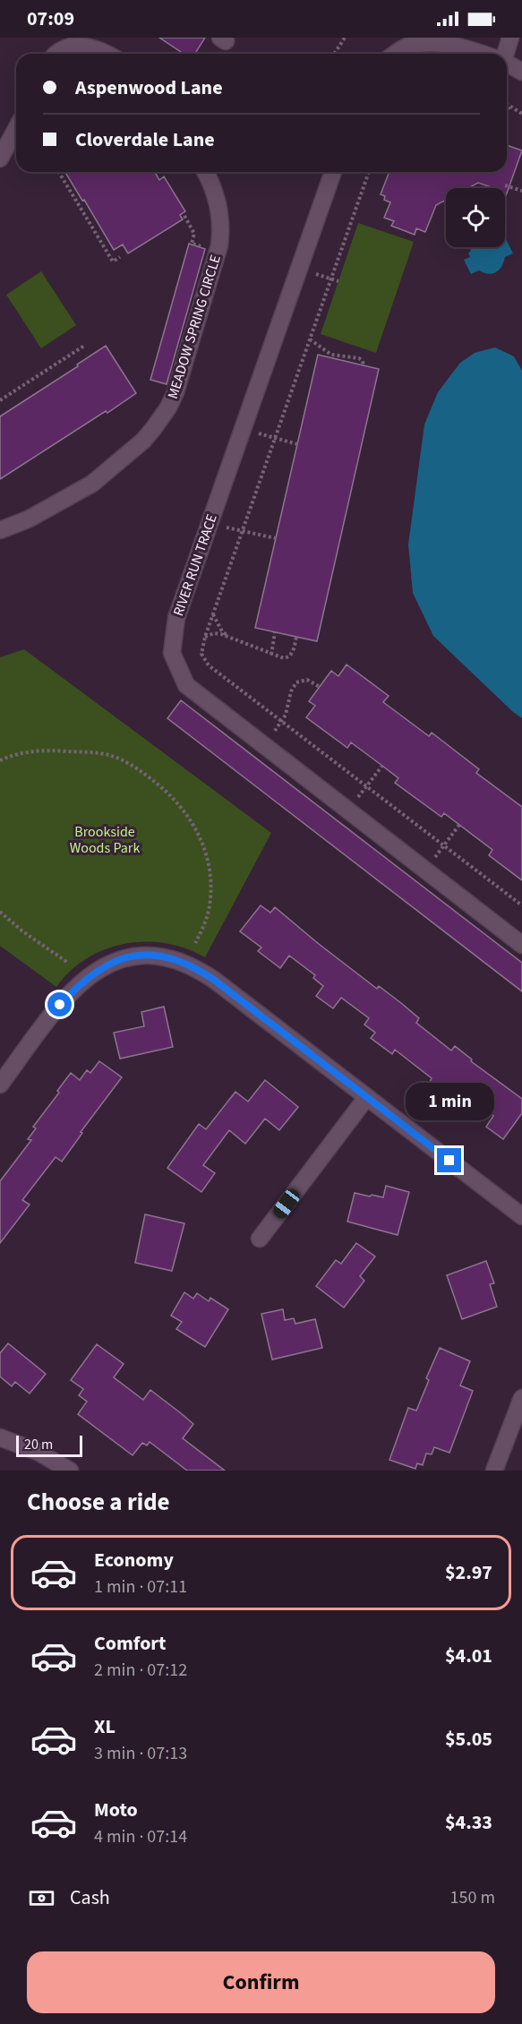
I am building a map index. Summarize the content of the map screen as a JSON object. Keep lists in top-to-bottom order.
{
  "streets": {
    "street": ["MEADOW SPRING CIRCLE", "RIVER RUN TRACE"]
  },
  "parks": ["Brookside Woods Park"],
  "scale_bar": "20 m",
  "page": {
    "status": "07:09",
    "banner": ["Aspenwood Lane", "Cloverdale Lane"],
    "bubble": "1 min",
    "scale": "20 m",
    "heading": "Choose a ride",
    "list": [
      {
        "name": "Economy",
        "note": "1 min · 07:11",
        "value": "$2.97"
      },
      {
        "name": "Comfort",
        "note": "2 min · 07:12",
        "value": "$4.01"
      },
      {
        "name": "XL",
        "note": "3 min · 07:13",
        "value": "$5.05"
      },
      {
        "name": "Moto",
        "note": "4 min · 07:14",
        "value": "$4.33"
      }
    ],
    "pay": ["Cash", "150 m"],
    "buttons": "Confirm"
  }
}
